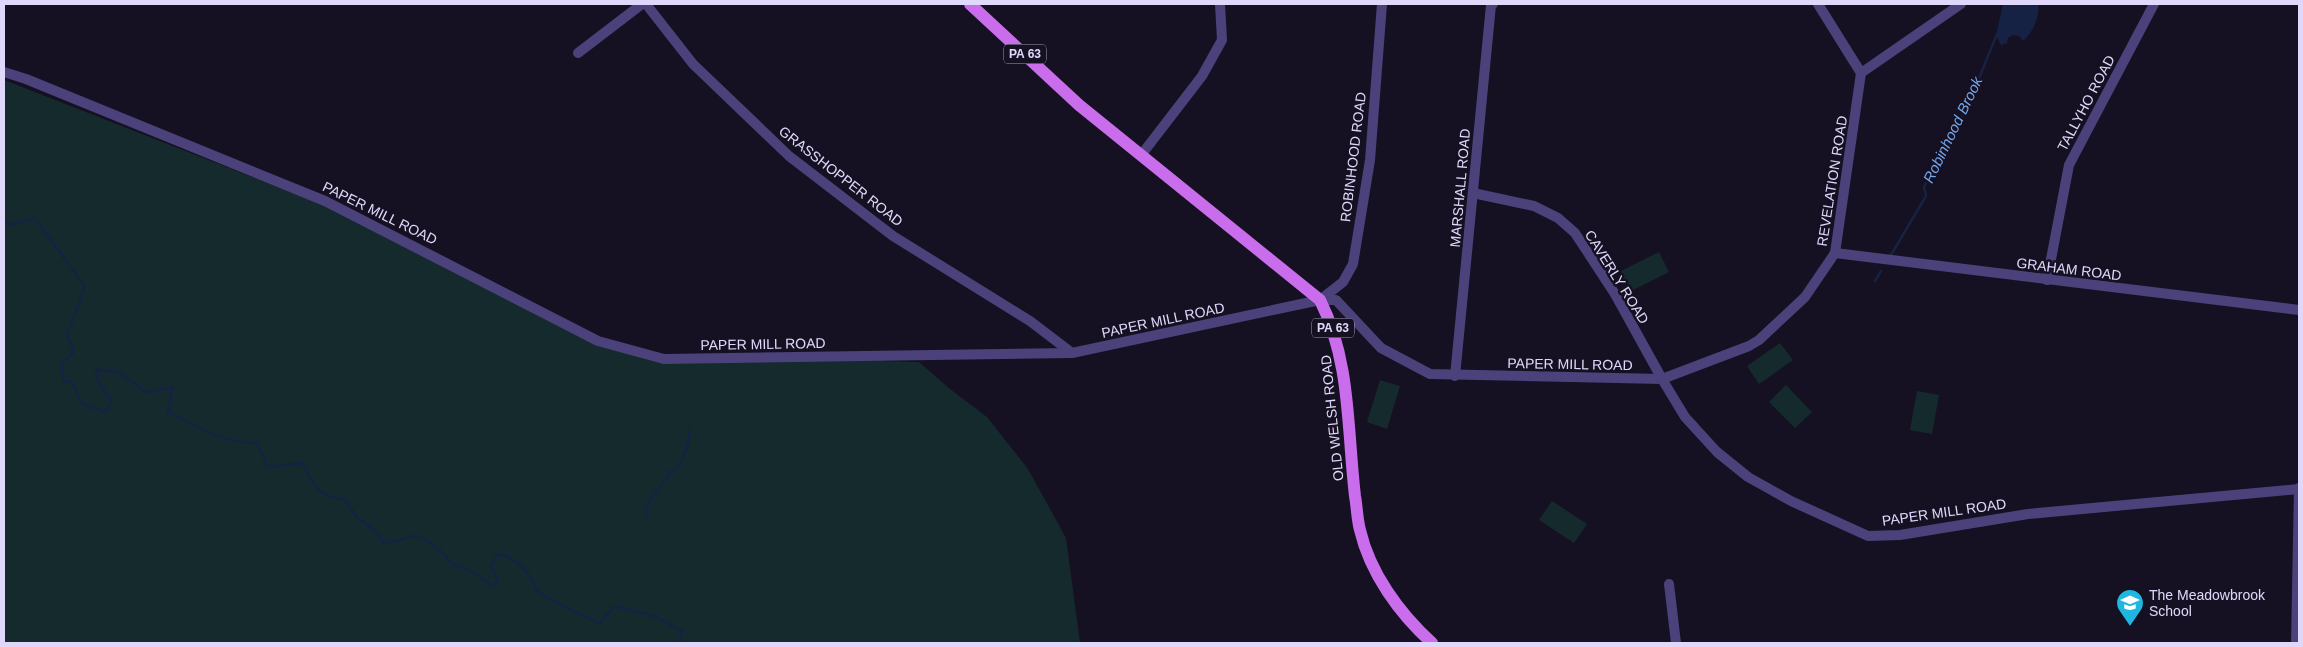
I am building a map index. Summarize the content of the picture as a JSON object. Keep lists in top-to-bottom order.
{
  "streets": {
    "main road": ["PA 63", "OLD WELSH ROAD"],
    "street": [
      "TALLYHO ROAD",
      "ROBINHOOD ROAD",
      "GRASSHOPPER ROAD",
      "REVELATION ROAD",
      "MARSHALL ROAD",
      "PAPER MILL ROAD",
      "GRAHAM ROAD",
      "CAVERLY ROAD"
    ]
  },
  "crossings": [
    ["TALLYHO ROAD", "GRAHAM ROAD"],
    ["ROBINHOOD ROAD", "PAPER MILL ROAD"],
    ["ROBINHOOD ROAD", "OLD WELSH ROAD"],
    ["GRASSHOPPER ROAD", "PAPER MILL ROAD"],
    ["REVELATION ROAD", "PAPER MILL ROAD"],
    ["REVELATION ROAD", "GRAHAM ROAD"],
    ["REVELATION ROAD", "CAVERLY ROAD"],
    ["MARSHALL ROAD", "PAPER MILL ROAD"],
    ["MARSHALL ROAD", "CAVERLY ROAD"],
    ["PAPER MILL ROAD", "CAVERLY ROAD"],
    ["PAPER MILL ROAD", "OLD WELSH ROAD"]
  ],
  "water": ["Robinhood Brook"],
  "places": {
    "school or university": ["The Meadowbrook School"]
  }
}
